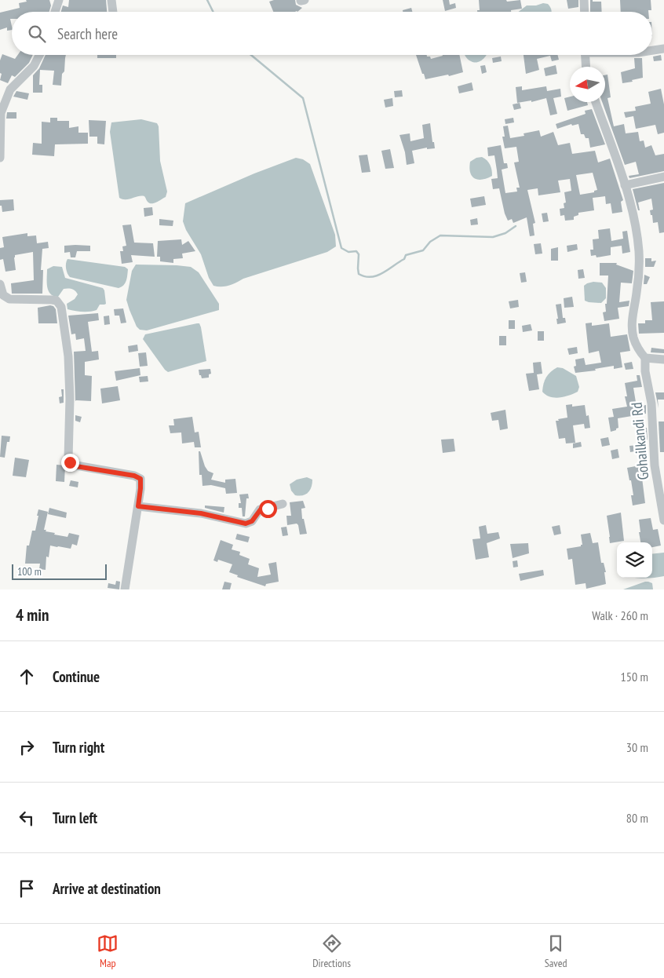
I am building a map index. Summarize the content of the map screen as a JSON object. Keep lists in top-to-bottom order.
{
  "streets": {
    "street": ["Gohailkandi Rd"]
  },
  "scale_bar": "100 m",
  "north": "left",
  "page": {
    "search": "Search here",
    "scale": "100 m",
    "heading": ["4 min", "Walk · 260 m"],
    "list": [
      ["Continue", "150 m"],
      ["Turn right", "30 m"],
      ["Turn left", "80 m"],
      "Arrive at destination"
    ],
    "nav": ["Map", "Directions", "Saved"]
  }
}
